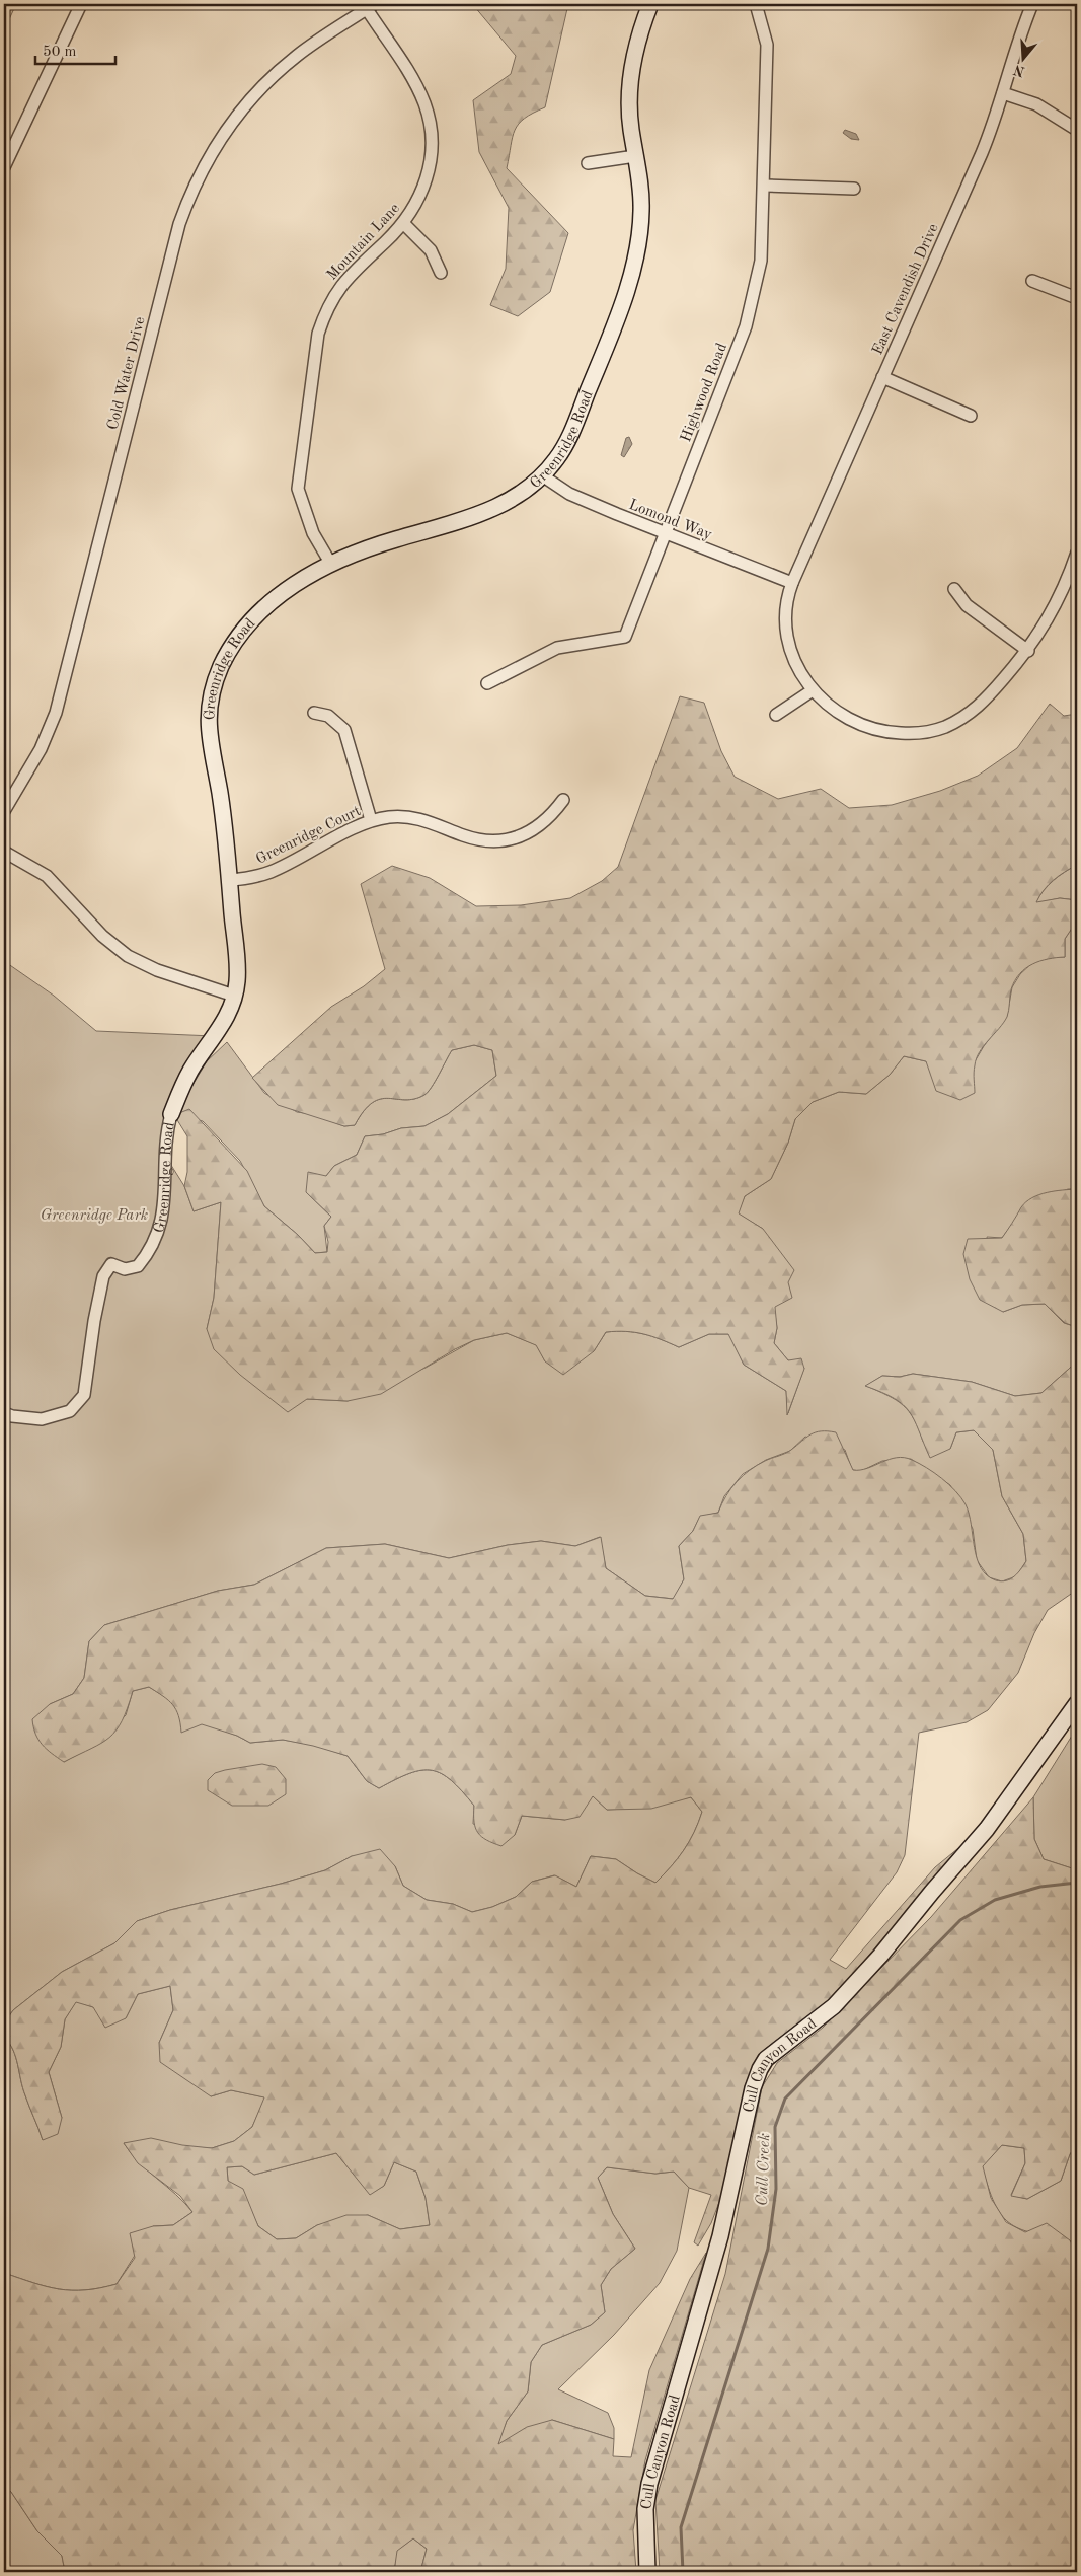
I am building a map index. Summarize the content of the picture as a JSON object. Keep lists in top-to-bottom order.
{
  "streets": {
    "street": [
      "Mountain Lane",
      "East Cavendish Drive",
      "Cold Water Drive",
      "Highwood Road",
      "Greenridge Road",
      "Lomond Way",
      "Greenridge Court",
      "Cull Canyon Road"
    ]
  },
  "crossings": [
    ["Mountain Lane", "Cold Water Drive"],
    ["Mountain Lane", "Greenridge Road"],
    ["East Cavendish Drive", "Lomond Way"],
    ["Highwood Road", "Lomond Way"],
    ["Greenridge Road", "Lomond Way"],
    ["Greenridge Road", "Greenridge Court"]
  ],
  "water": ["Cull Creek"],
  "parks": ["Greenridge Park"],
  "scale_bar": "50 m",
  "north": "bottom"
}
